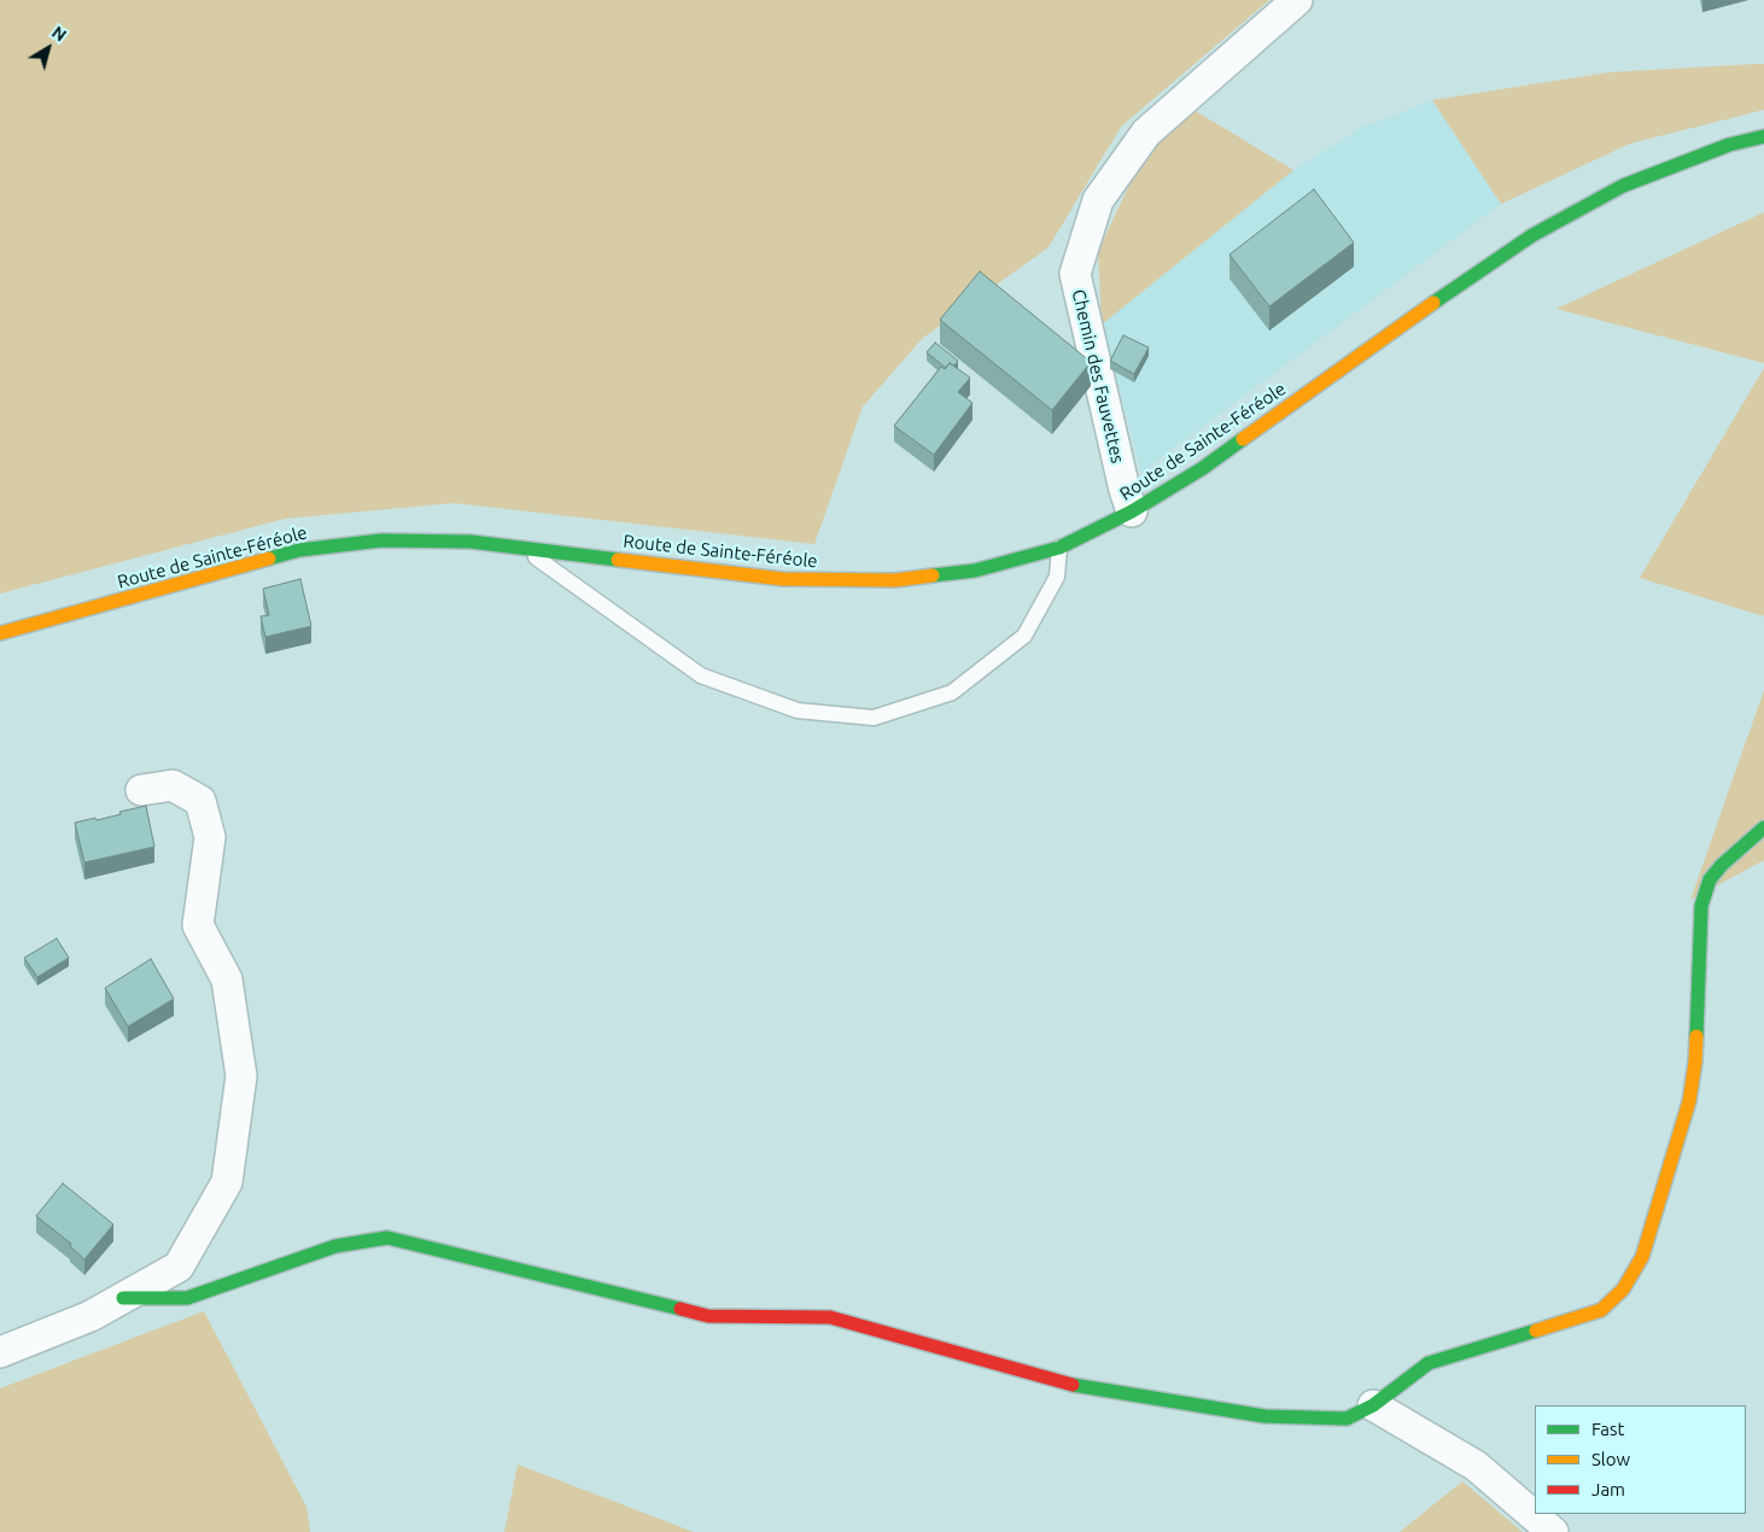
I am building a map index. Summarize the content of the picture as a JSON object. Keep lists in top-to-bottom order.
{
  "streets": {
    "street": ["Chemin des Fauvettes", "Route de Sainte-Féréole"]
  },
  "crossings": [
    ["Chemin des Fauvettes", "Route de Sainte-Féréole"]
  ],
  "legend": ["Fast", "Slow", "Jam"],
  "north": "top right"
}
